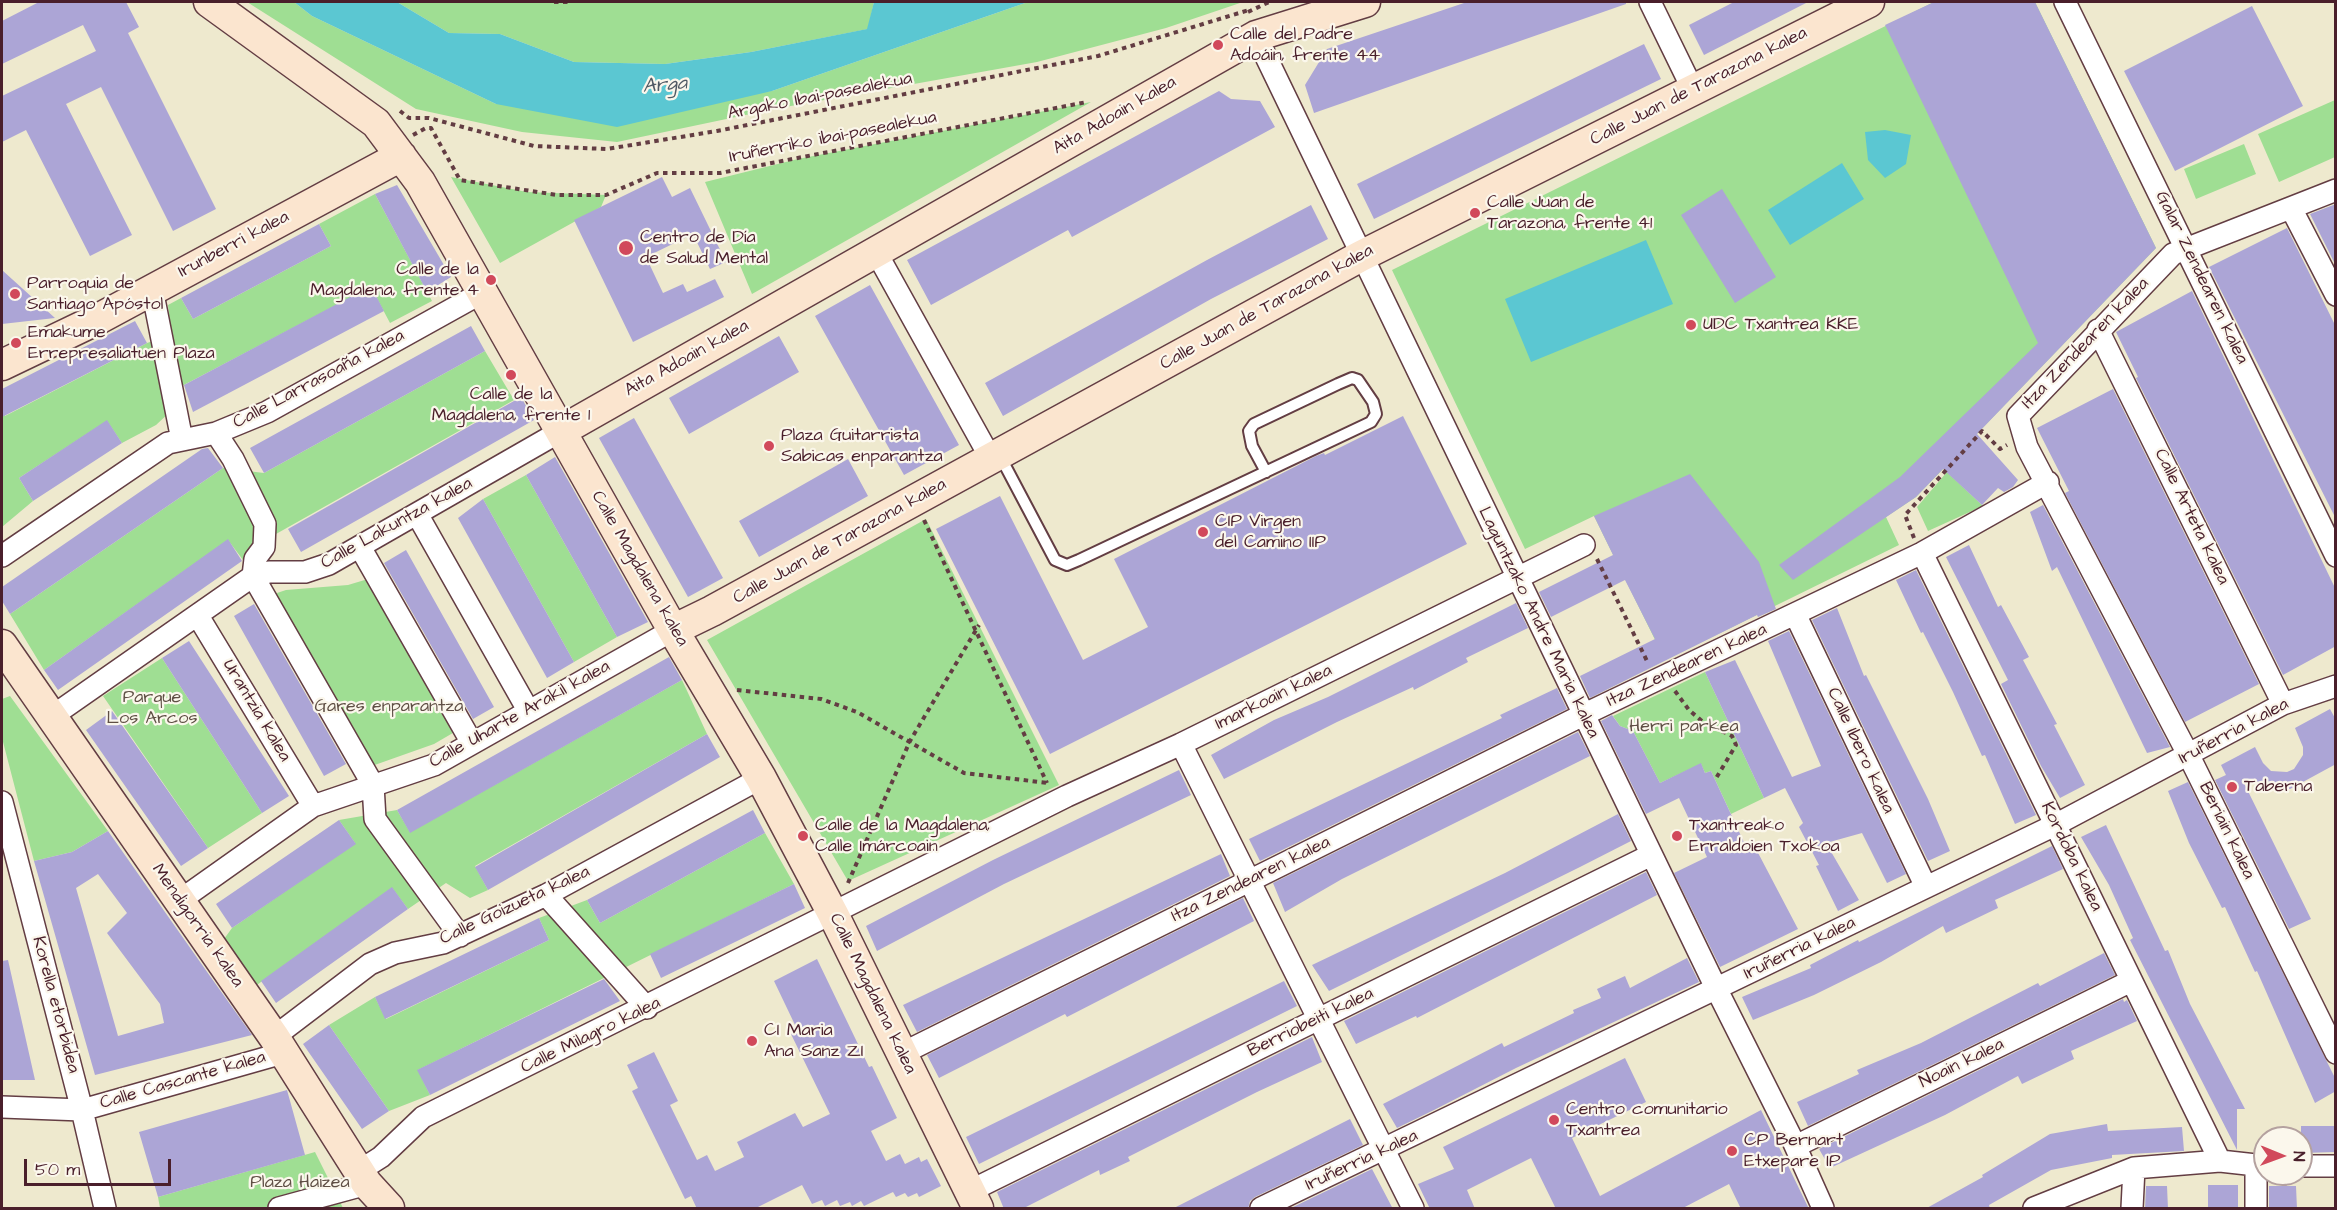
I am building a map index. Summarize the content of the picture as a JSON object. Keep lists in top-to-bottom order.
{
  "streets": {
    "street": [
      "Calle Juan de Tarazona kalea",
      "Aita Adoain kalea",
      "Irunberri kalea",
      "Galar Zendearen kalea",
      "Itza Zendearen kalea",
      "Calle Larrasoaña kalea",
      "Calle Arteta kalea",
      "Calle Lakuntza kalea",
      "Calle Magdalena kalea",
      "Laguntzako Andre Maria kalea",
      "Imarkoain kalea",
      "Urantzia kalea",
      "Calle Uharte Arakil kalea",
      "Iruñerria kalea",
      "Calle Ibero kalea",
      "Beriain kalea",
      "Kordoba kalea",
      "Calle Goizueta kalea",
      "Mendigorria kalea",
      "Korella etorbidea",
      "Berriobeiti kalea",
      "Calle Milagro kalea",
      "Noain kalea",
      "Calle Cascante kalea"
    ],
    "path": ["Argako Ibai-pasealekua", "Iruñerriko ibai-pasealekua"]
  },
  "crossings": [
    ["Calle Juan de Tarazona kalea", "Calle Magdalena kalea"],
    ["Calle Juan de Tarazona kalea", "Laguntzako Andre Maria kalea"],
    ["Calle Juan de Tarazona kalea", "Calle Uharte Arakil kalea"],
    ["Argako Ibai-pasealekua", "Aita Adoain kalea"],
    ["Argako Ibai-pasealekua", "Laguntzako Andre Maria kalea"],
    ["Aita Adoain kalea", "Calle Lakuntza kalea"],
    ["Aita Adoain kalea", "Calle Magdalena kalea"],
    ["Aita Adoain kalea", "Laguntzako Andre Maria kalea"],
    ["Iruñerriko ibai-pasealekua", "Irunberri kalea"],
    ["Iruñerriko ibai-pasealekua", "Calle Magdalena kalea"],
    ["Irunberri kalea", "Calle Magdalena kalea"],
    ["Galar Zendearen kalea", "Itza Zendearen kalea"],
    ["Itza Zendearen kalea", "Calle Arteta kalea"],
    ["Itza Zendearen kalea", "Calle Magdalena kalea"],
    ["Itza Zendearen kalea", "Laguntzako Andre Maria kalea"],
    ["Itza Zendearen kalea", "Calle Ibero kalea"],
    ["Itza Zendearen kalea", "Beriain kalea"],
    ["Itza Zendearen kalea", "Kordoba kalea"],
    ["Calle Larrasoaña kalea", "Calle Magdalena kalea"],
    ["Calle Arteta kalea", "Iruñerria kalea"],
    ["Calle Lakuntza kalea", "Calle Magdalena kalea"],
    ["Calle Lakuntza kalea", "Urantzia kalea"],
    ["Calle Lakuntza kalea", "Mendigorria kalea"],
    ["Calle Magdalena kalea", "Imarkoain kalea"],
    ["Calle Magdalena kalea", "Calle Uharte Arakil kalea"],
    ["Calle Magdalena kalea", "Calle Goizueta kalea"],
    ["Calle Magdalena kalea", "Berriobeiti kalea"],
    ["Calle Magdalena kalea", "Calle Milagro kalea"],
    ["Laguntzako Andre Maria kalea", "Imarkoain kalea"],
    ["Laguntzako Andre Maria kalea", "Iruñerria kalea"],
    ["Laguntzako Andre Maria kalea", "Berriobeiti kalea"],
    ["Laguntzako Andre Maria kalea", "Noain kalea"],
    ["Imarkoain kalea", "Calle Milagro kalea"],
    ["Urantzia kalea", "Calle Uharte Arakil kalea"],
    ["Calle Uharte Arakil kalea", "Mendigorria kalea"],
    ["Iruñerria kalea", "Calle Ibero kalea"],
    ["Iruñerria kalea", "Beriain kalea"],
    ["Iruñerria kalea", "Kordoba kalea"],
    ["Kordoba kalea", "Noain kalea"],
    ["Calle Goizueta kalea", "Mendigorria kalea"],
    ["Calle Goizueta kalea", "Calle Cascante kalea"],
    ["Mendigorria kalea", "Calle Milagro kalea"],
    ["Mendigorria kalea", "Calle Cascante kalea"],
    ["Korella etorbidea", "Calle Cascante kalea"]
  ],
  "water": ["Arga"],
  "parks": [
    "Parque Los Arcos",
    "Gares enparantza",
    "Herri parkea",
    "Plaza Haizea"
  ],
  "places": [
    "Calle del Padre Adoáin, frente 44",
    "Calle Juan de Tarazona, frente 41",
    "Centro de Día de Salud Mental",
    "Calle de la Magdalena, frente 4",
    "Parroquia de Santiago Apóstol",
    "UDC Txantrea KKE",
    "Emakume Errepresaliatuen Plaza",
    "Calle de la Magdalena, frente 1",
    "Plaza Guitarrista Sabicas enparantza",
    "CIP Virgen del Camino IIP",
    "Taberna",
    "Calle de la Magdalena, Calle Imárcoain",
    "Txantreako Erraldoien Txokoa",
    "CI Maria Ana Sanz ZI",
    "Centro comunitario Txantrea",
    "CP Bernart Etxepare IP"
  ],
  "scale_bar": "50 m",
  "north": "right"
}
